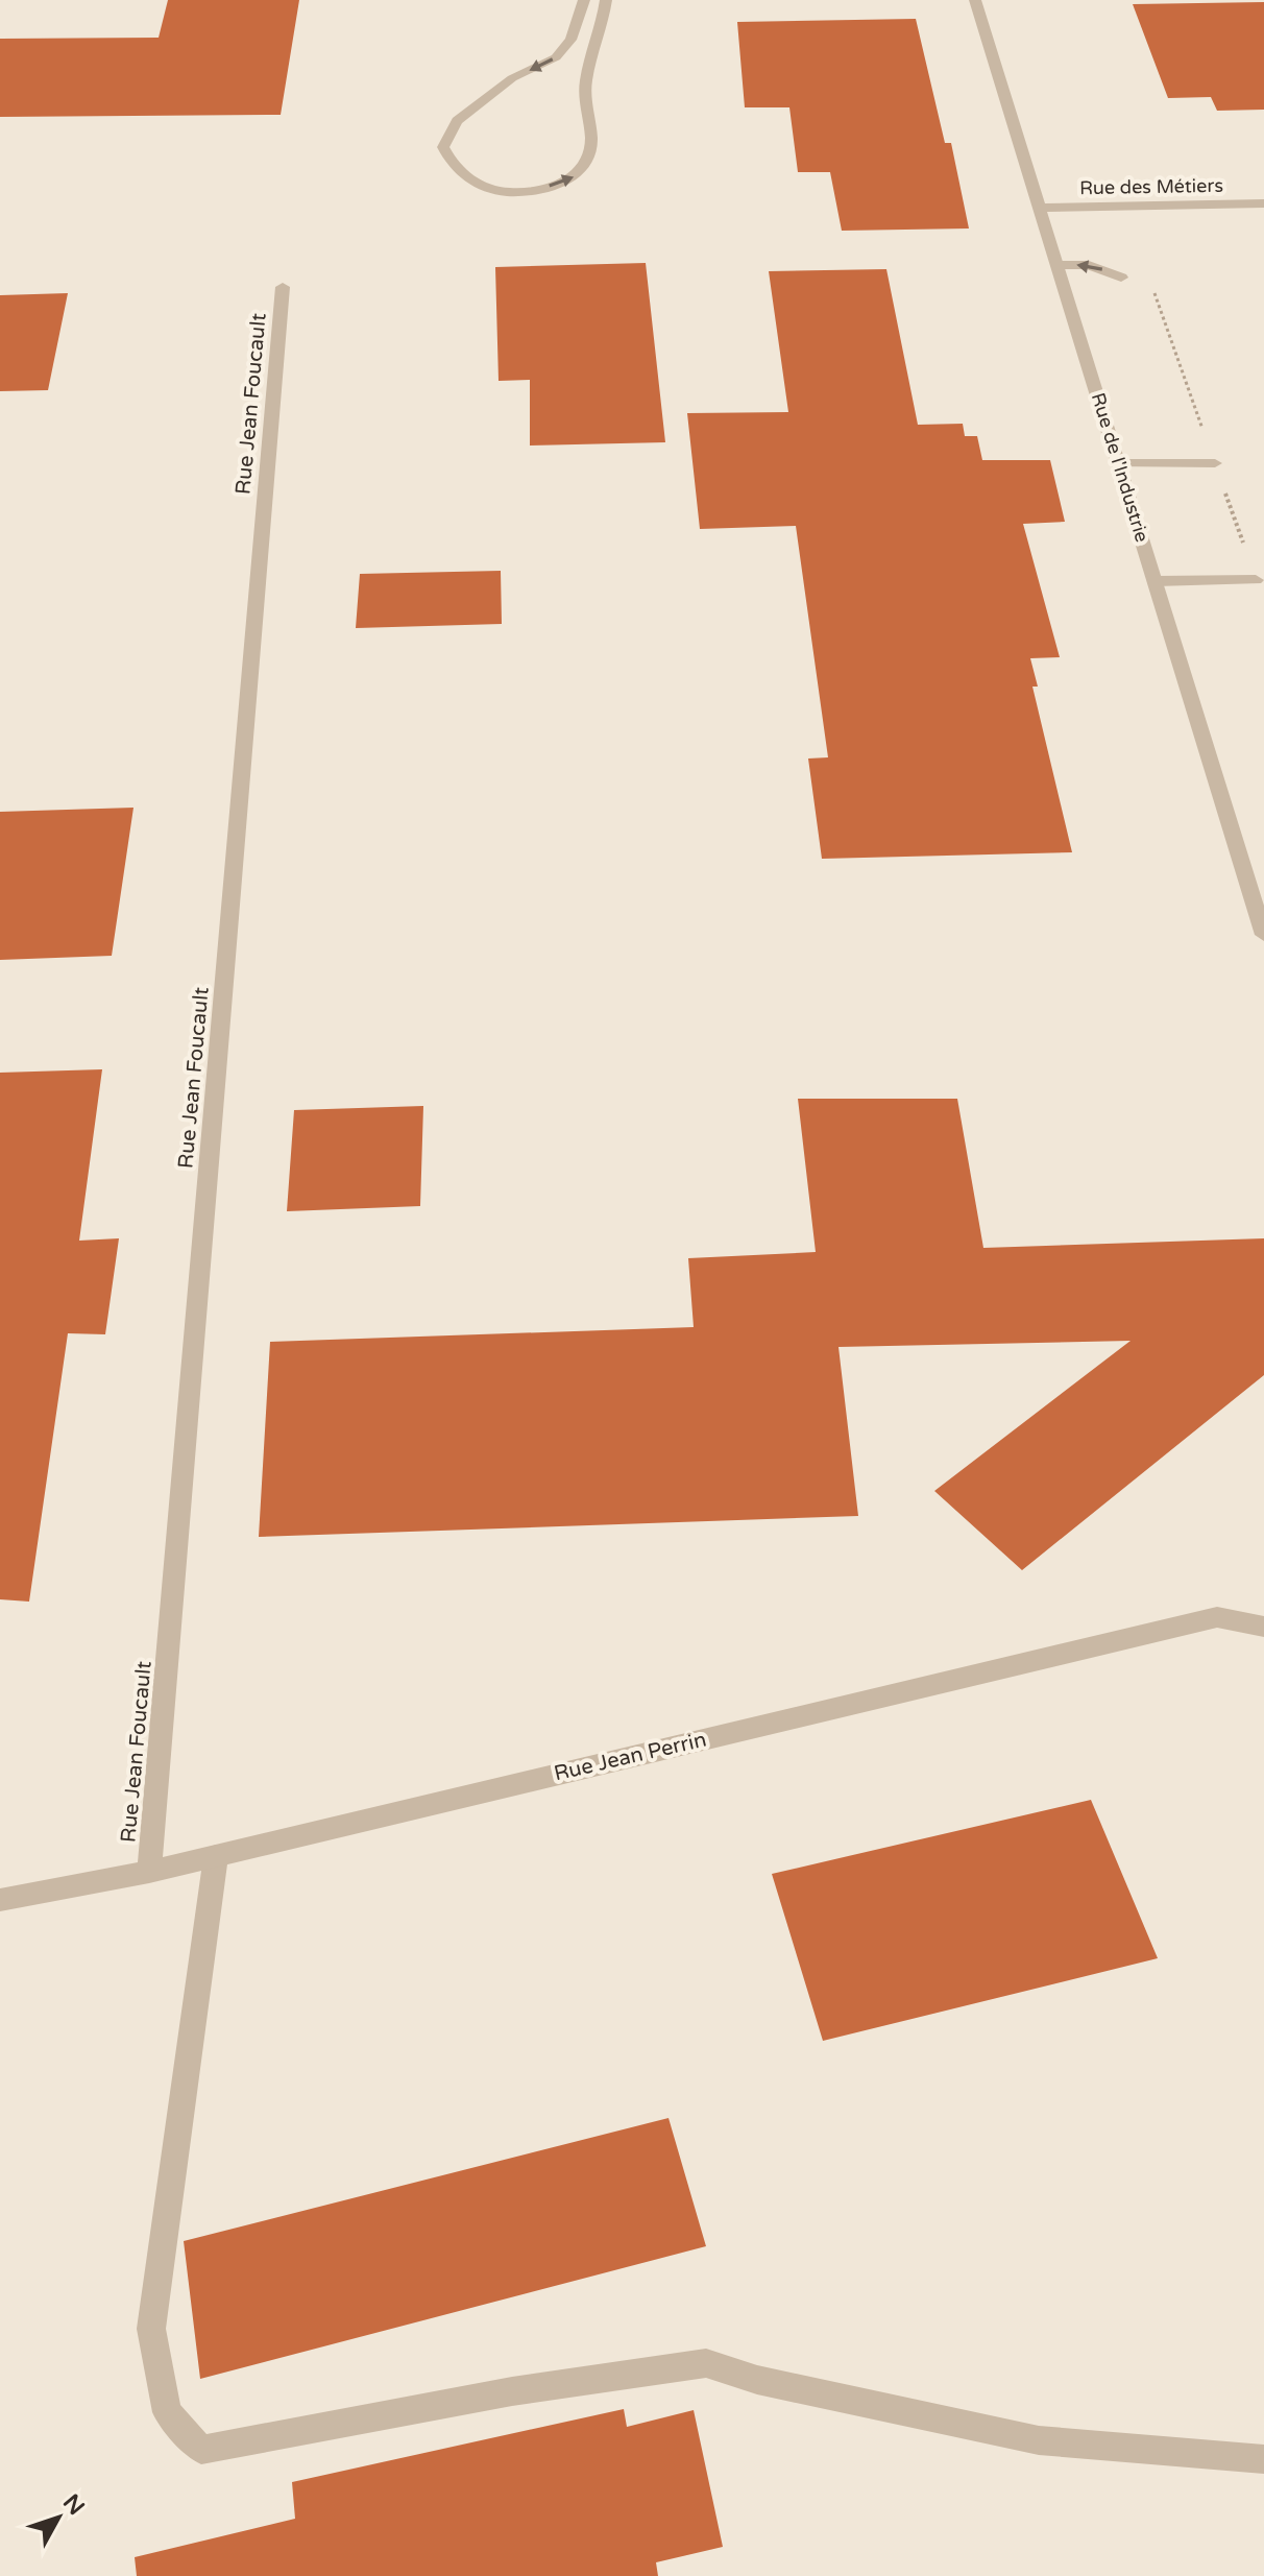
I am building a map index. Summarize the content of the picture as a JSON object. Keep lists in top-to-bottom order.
{
  "streets": {
    "street": [
      "Rue des Métiers",
      "Rue Jean Foucault",
      "Rue de l'Industrie",
      "Rue Jean Perrin"
    ]
  },
  "crossings": [
    ["Rue des Métiers", "Rue de l'Industrie"],
    ["Rue Jean Foucault", "Rue Jean Perrin"]
  ],
  "north": "top right"
}
